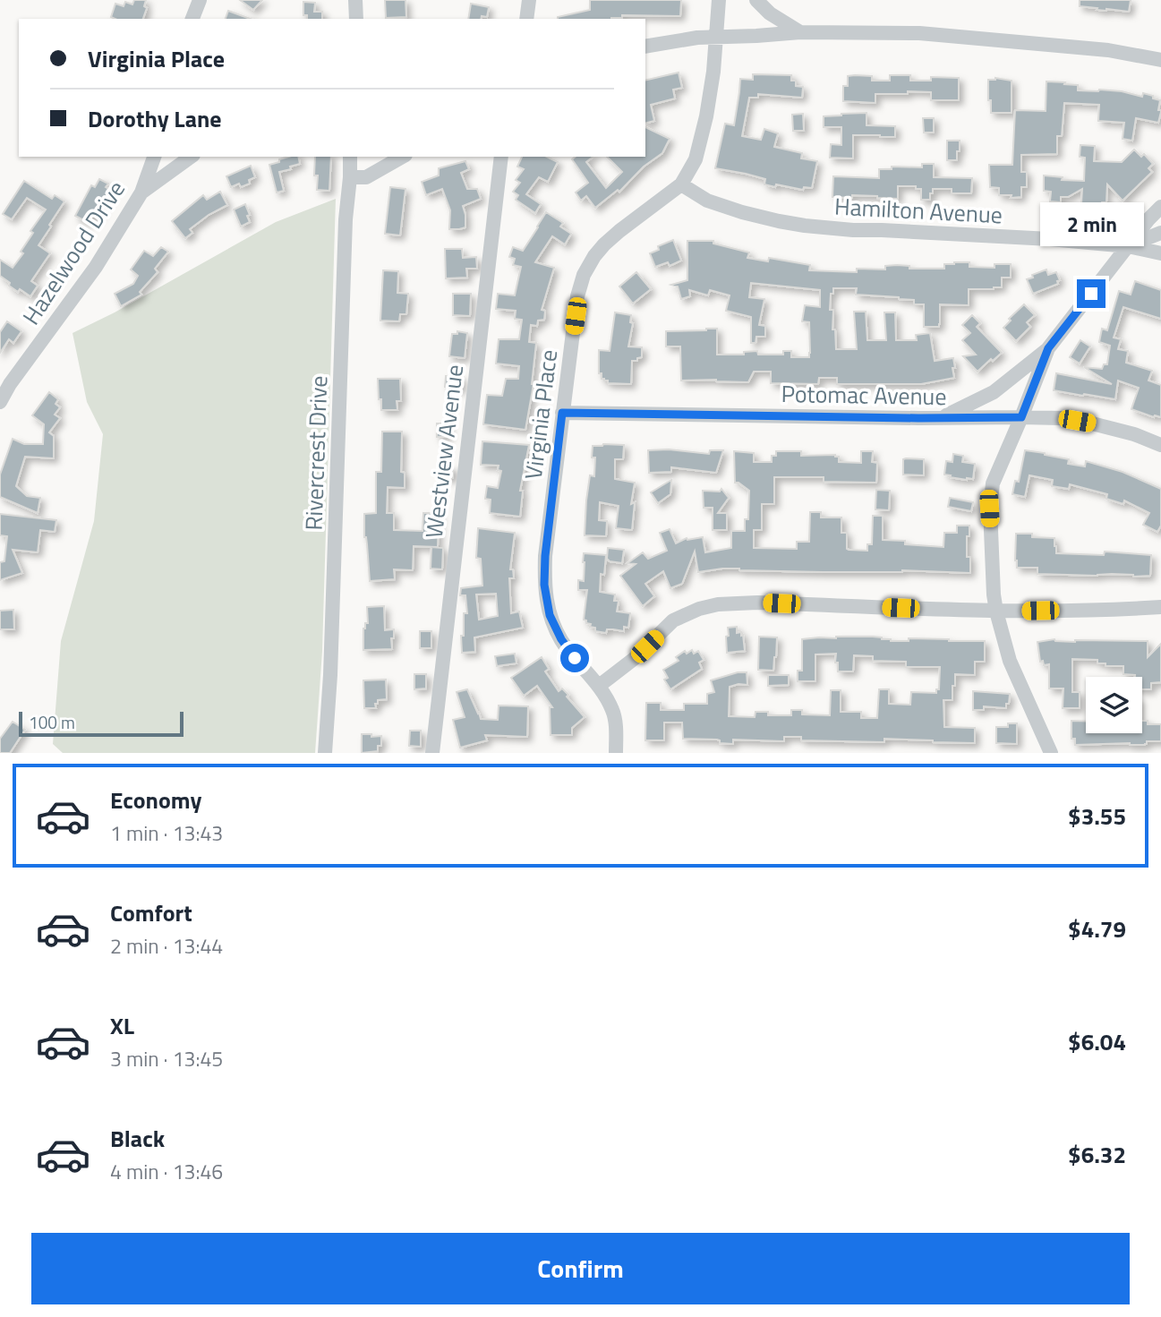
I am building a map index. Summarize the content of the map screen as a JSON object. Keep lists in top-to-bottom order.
{
  "streets": {
    "street": [
      "Hamilton Avenue",
      "Hazelwood Drive",
      "Potomac Avenue",
      "Virginia Place",
      "Westview Avenue",
      "Rivercrest Drive"
    ]
  },
  "crossings": [
    ["Hamilton Avenue", "Virginia Place"],
    ["Potomac Avenue", "Virginia Place"]
  ],
  "scale_bar": "100 m",
  "page": {
    "banner": ["Virginia Place", "Dorothy Lane"],
    "bubble": "2 min",
    "scale": "100 m",
    "list": [
      {
        "name": "Economy",
        "note": "1 min · 13:43",
        "value": "$3.55"
      },
      {
        "name": "Comfort",
        "note": "2 min · 13:44",
        "value": "$4.79"
      },
      {
        "name": "XL",
        "note": "3 min · 13:45",
        "value": "$6.04"
      },
      {
        "name": "Black",
        "note": "4 min · 13:46",
        "value": "$6.32"
      }
    ],
    "buttons": "Confirm"
  }
}
